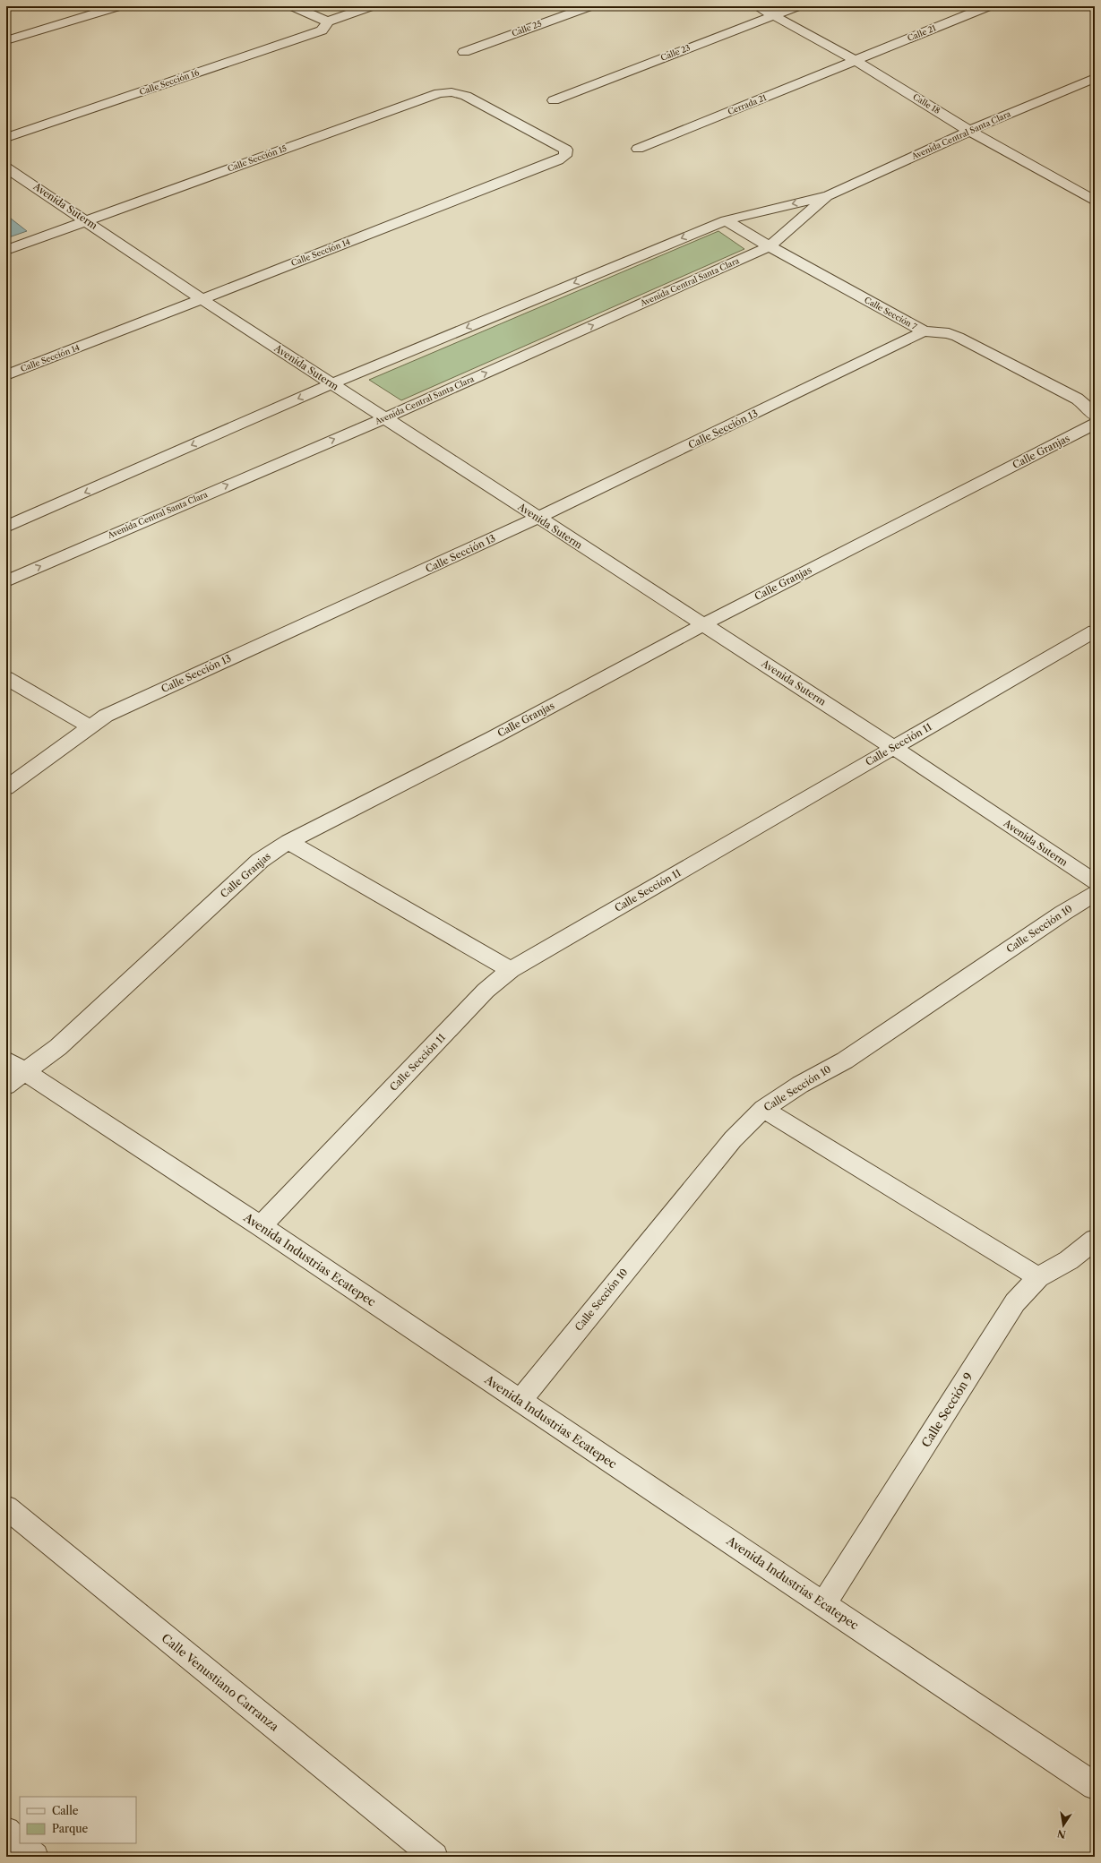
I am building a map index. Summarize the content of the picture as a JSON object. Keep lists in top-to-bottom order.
{
  "streets": {
    "street": [
      "Calle 25",
      "Calle 21",
      "Calle 23",
      "Calle Sección 16",
      "Calle 18",
      "Cerrada 21",
      "Avenida Central Santa Clara",
      "Calle Sección 15",
      "Avenida Suterm",
      "Calle Sección 14",
      "Calle Sección 7",
      "Calle Sección 13",
      "Calle Granjas",
      "Calle Sección 11",
      "Calle Sección 10",
      "Avenida Industrias Ecatepec",
      "Calle Sección 9",
      "Calle Venustiano Carranza"
    ]
  },
  "crossings": [
    ["Calle 21", "Calle 18"],
    ["Calle 21", "Cerrada 21"],
    ["Calle 23", "Calle 18"],
    ["Calle 18", "Cerrada 21"],
    ["Calle 18", "Avenida Central Santa Clara"],
    ["Avenida Central Santa Clara", "Avenida Suterm"],
    ["Avenida Central Santa Clara", "Calle Sección 7"],
    ["Calle Sección 15", "Avenida Suterm"],
    ["Calle Sección 15", "Calle Sección 14"],
    ["Avenida Suterm", "Calle Sección 14"],
    ["Avenida Suterm", "Calle Sección 13"],
    ["Avenida Suterm", "Calle Granjas"],
    ["Avenida Suterm", "Calle Sección 11"],
    ["Calle Sección 7", "Calle Sección 13"],
    ["Calle Granjas", "Avenida Industrias Ecatepec"],
    ["Calle Sección 11", "Avenida Industrias Ecatepec"],
    ["Calle Sección 10", "Avenida Industrias Ecatepec"],
    ["Avenida Industrias Ecatepec", "Calle Sección 9"]
  ],
  "legend": ["Calle", "Parque"],
  "north": "bottom"
}
